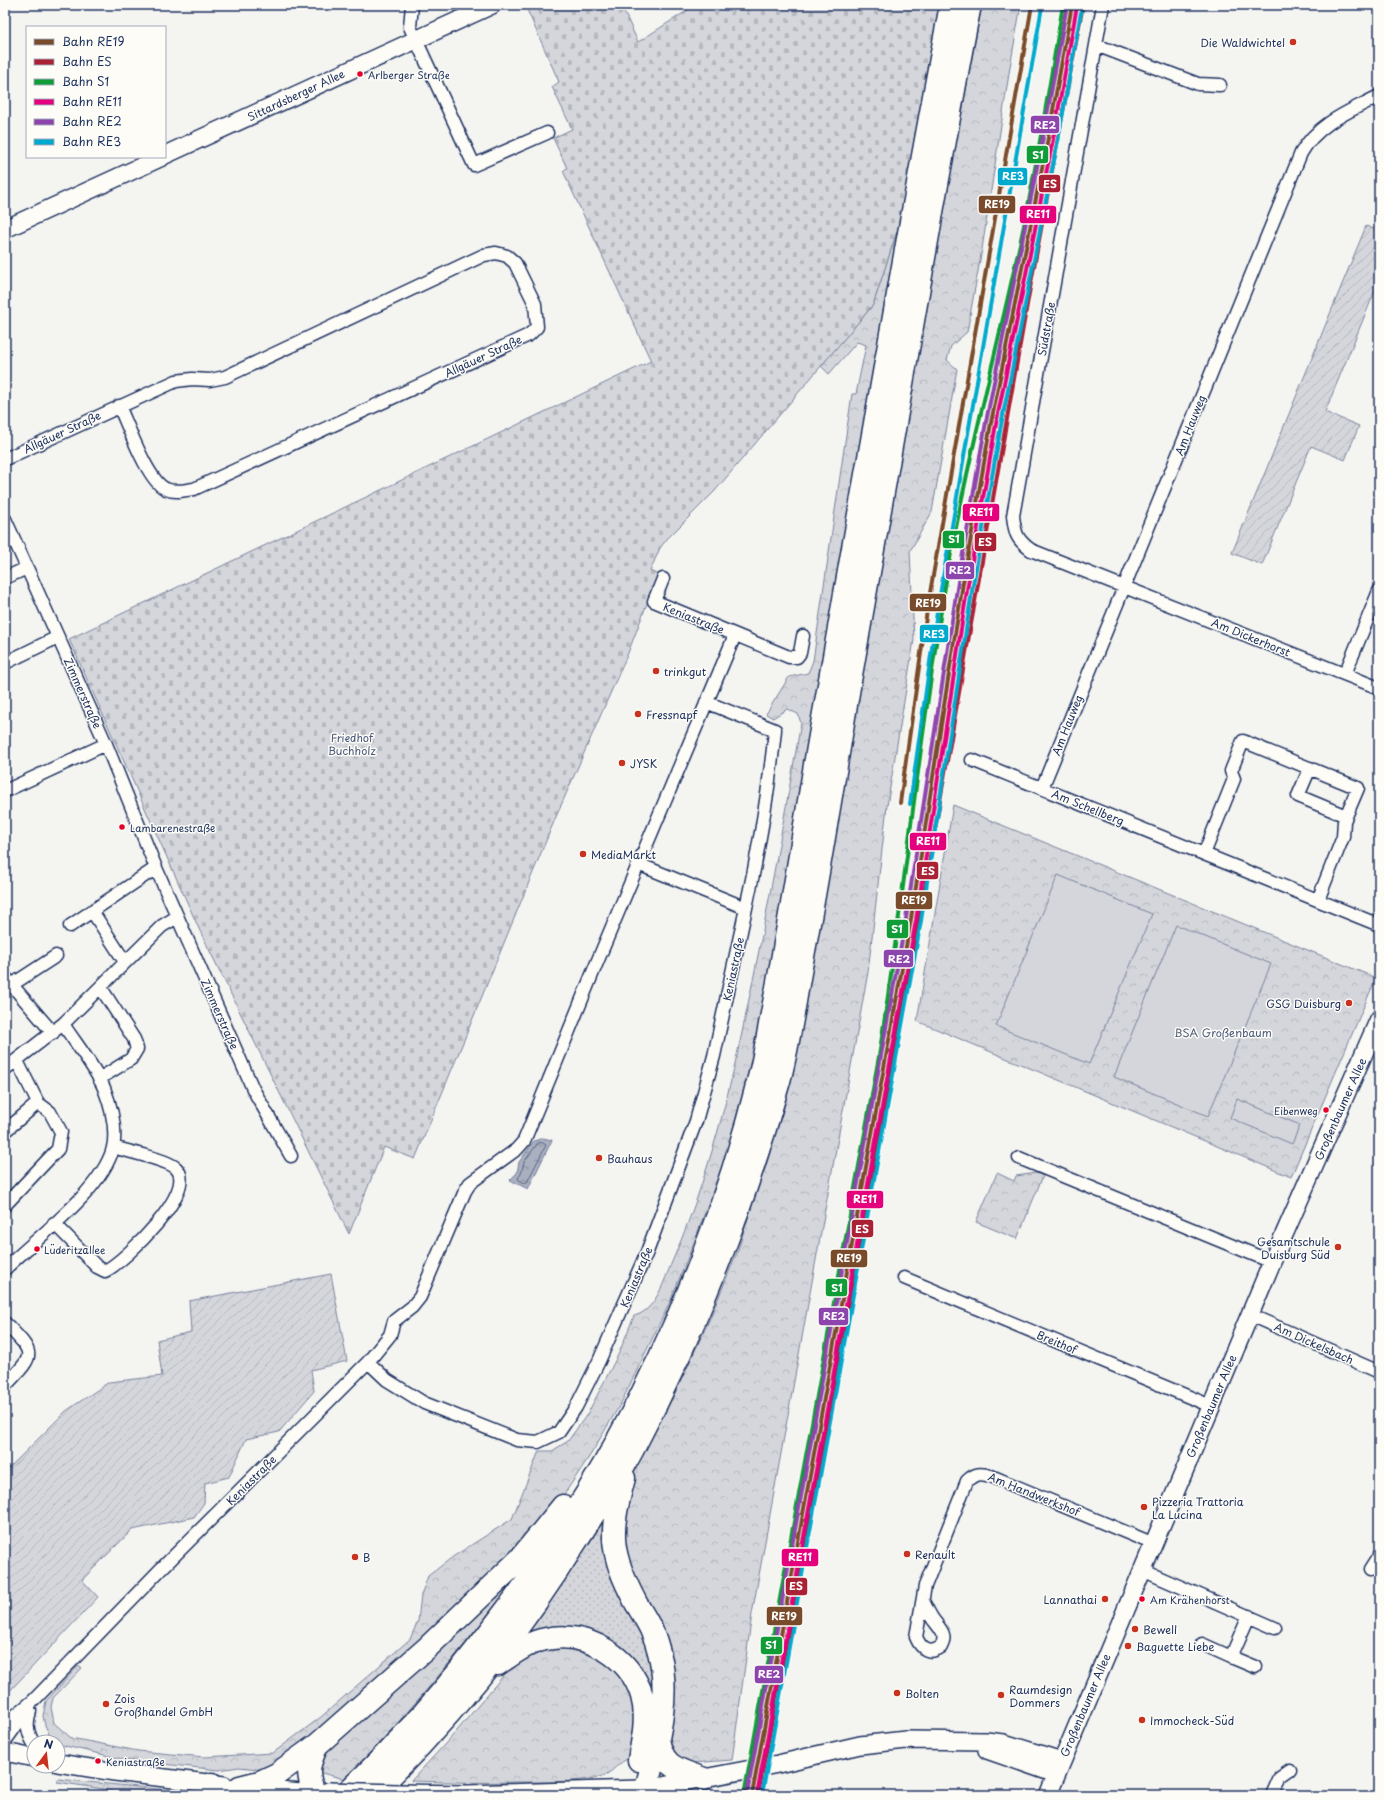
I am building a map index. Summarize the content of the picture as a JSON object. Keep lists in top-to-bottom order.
{
  "streets": {
    "main road": ["Sittardsberger Allee", "Großenbaumer Allee"],
    "street": [
      "Südstraße",
      "Allgäuer Straße",
      "Am Hauweg",
      "Keniastraße",
      "Am Dickerhorst",
      "Zimmerstraße",
      "Am Schellberg",
      "Breithof",
      "Am Dickelsbach",
      "Am Handwerkshof"
    ]
  },
  "crossings": [
    ["Südstraße", "Am Hauweg"],
    ["Südstraße", "Am Dickerhorst"],
    ["Am Hauweg", "Am Dickerhorst"],
    ["Am Hauweg", "Am Schellberg"],
    ["Großenbaumer Allee", "Breithof"],
    ["Großenbaumer Allee", "Am Dickelsbach"],
    ["Großenbaumer Allee", "Am Handwerkshof"]
  ],
  "parks": ["Friedhof Buchholz", "BSA Großenbaum"],
  "places": [
    "Die Waldwichtel",
    "Arlberger Straße",
    "trinkgut",
    "Fressnapf",
    "JYSK",
    "Lambarenestraße",
    "MediaMarkt",
    "GSG Duisburg",
    "Eibenweg",
    "Bauhaus",
    "Gesamtschule Duisburg Süd",
    "Lüderitzallee",
    "Pizzeria Trattoria La Lucina",
    "Renault",
    "B",
    "Lannathai",
    "Am Krähenhorst",
    "Bewell",
    "Baguette Liebe",
    "Bolten",
    "Raumdesign Dommers",
    "Zois Großhandel GmbH",
    "Immocheck-Süd",
    "Keniastraße"
  ],
  "lines": [
    "rail line RE19",
    "rail line ES",
    "rail line S1",
    "rail line RE2",
    "rail line RE11",
    "rail line RE3"
  ],
  "legend": [
    "Bahn RE19",
    "Bahn ES",
    "Bahn S1",
    "Bahn RE11",
    "Bahn RE2",
    "Bahn RE3"
  ],
  "north": "top"
}
